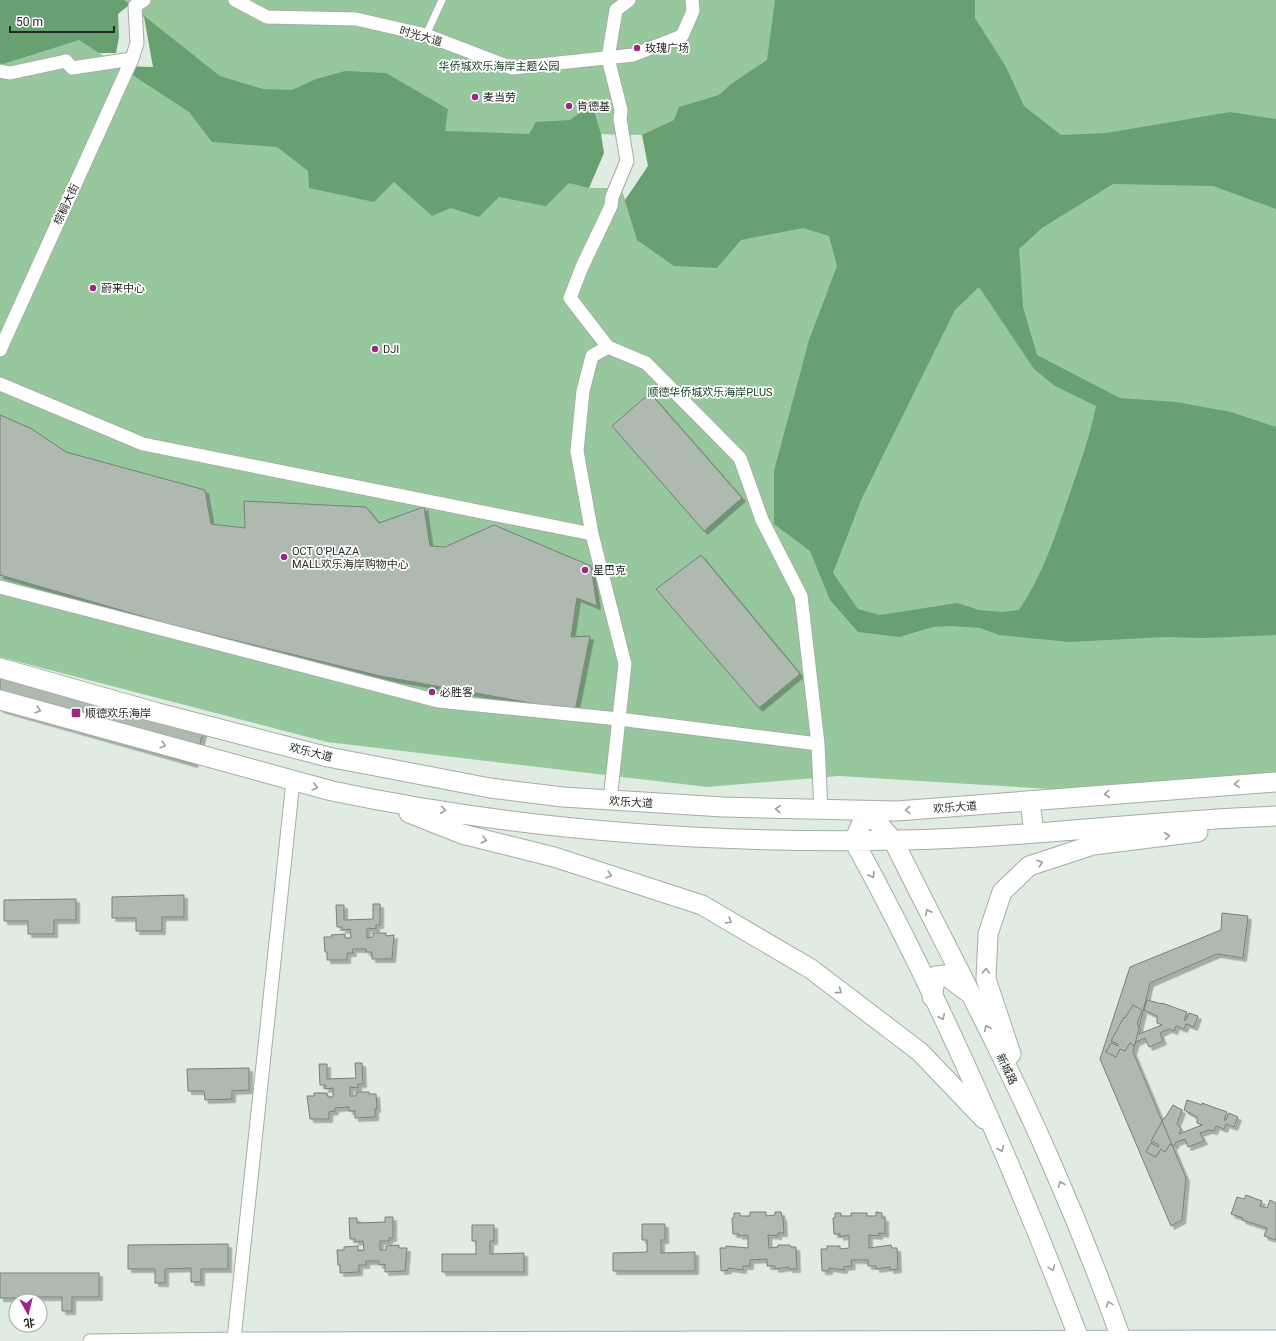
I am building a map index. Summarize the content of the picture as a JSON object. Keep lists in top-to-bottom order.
{
  "streets": {
    "street": [
      "时光大道",
      "棕榈大街",
      "欢乐大道",
      "新城路"
    ]
  },
  "crossings": [
    ["欢乐大道", "新城路"]
  ],
  "parks": ["华侨城欢乐海岸主题公园", "顺德华侨城欢乐海岸PLUS"],
  "places": {
    "other": [
      "玫瑰广场",
      "麦当劳",
      "肯德基",
      "蔚来中心",
      "DJI",
      "OCT O'PLAZA MALL欢乐海岸购物中心",
      "星巴克",
      "必胜客"
    ],
    "transit": ["顺德欢乐海岸"]
  },
  "scale_bar": "50 m",
  "north": "bottom"
}
